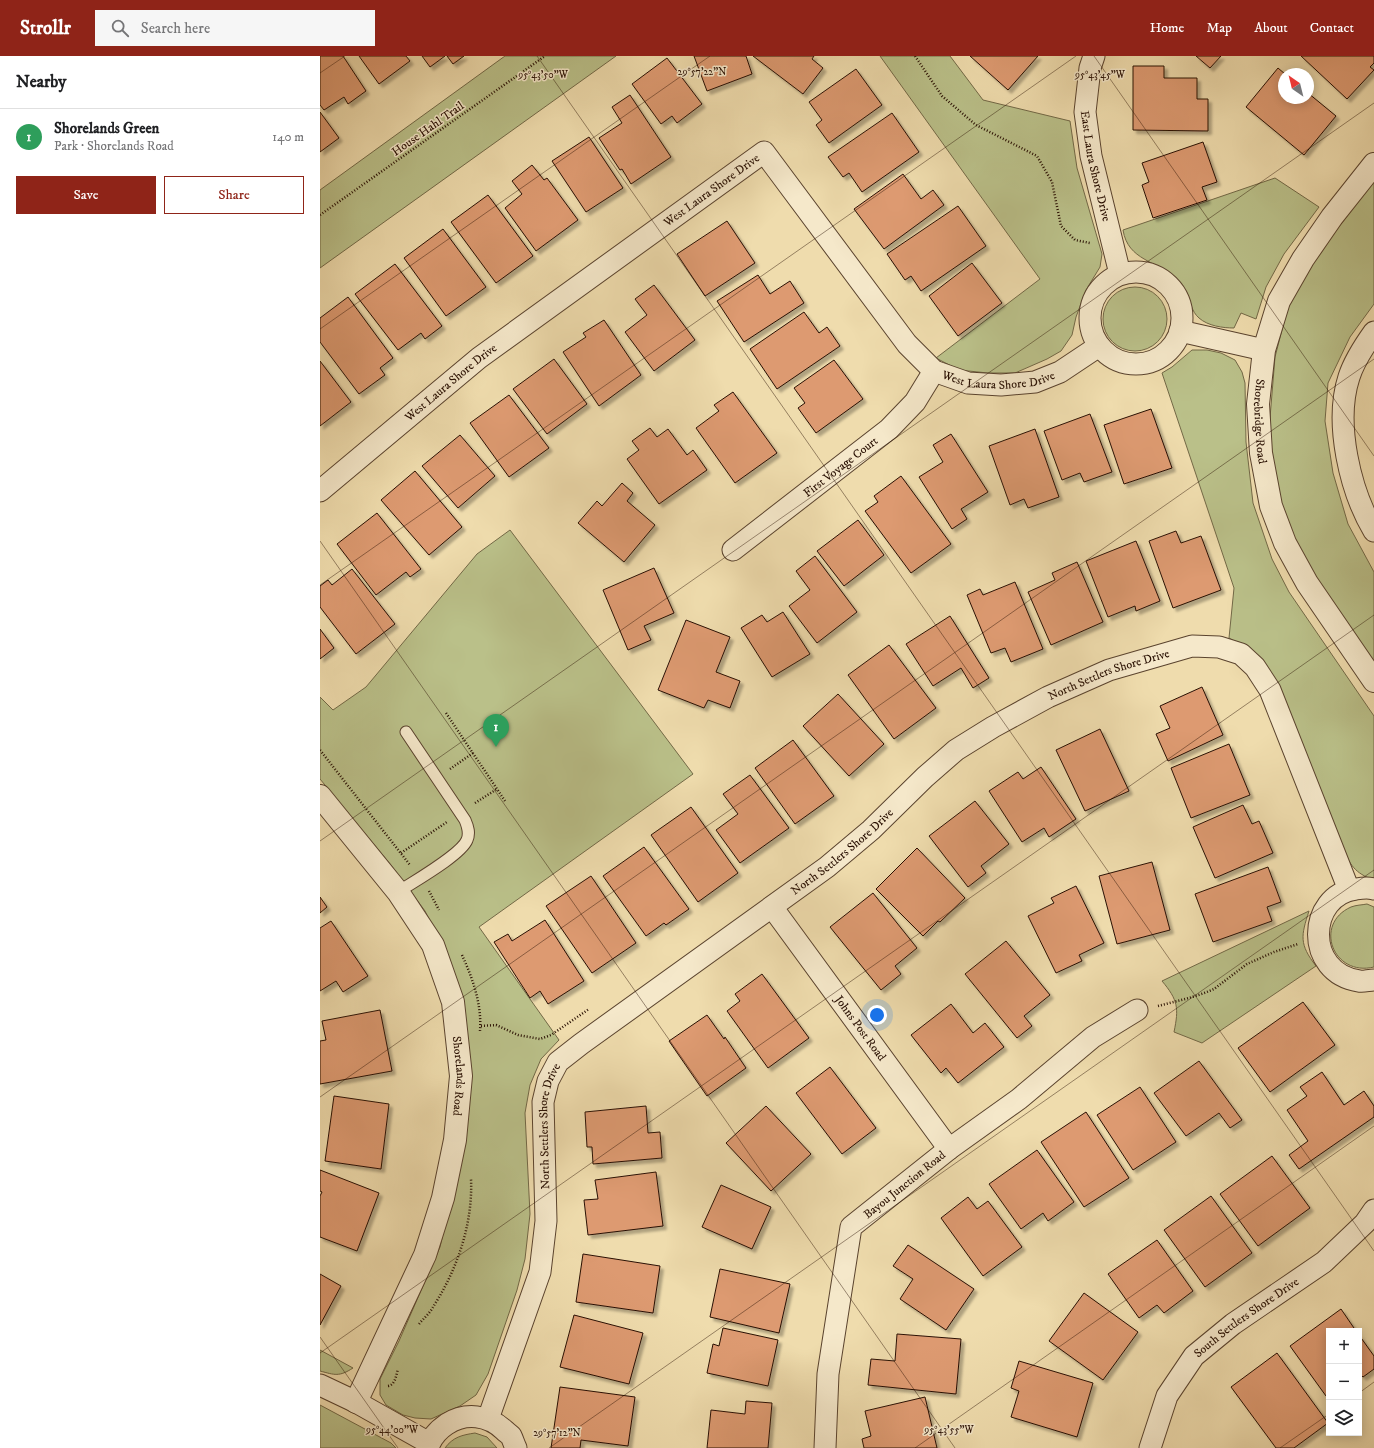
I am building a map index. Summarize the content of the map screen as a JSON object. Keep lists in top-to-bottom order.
{
  "streets": {
    "street": [
      "East Laura Shore Drive",
      "West Laura Shore Drive",
      "Shorebridge Road",
      "First Voyage Court",
      "North Settlers Shore Drive",
      "Johns Post Road",
      "Shorelands Road",
      "Bayou Junction Road",
      "South Settlers Shore Drive"
    ],
    "path": ["House Hahl Trail"]
  },
  "crossings": [
    ["East Laura Shore Drive", "West Laura Shore Drive"],
    ["West Laura Shore Drive", "First Voyage Court"],
    ["North Settlers Shore Drive", "Johns Post Road"],
    ["Johns Post Road", "Bayou Junction Road"]
  ],
  "north": "top left",
  "page": {
    "header": "Strollr",
    "search": "Search here",
    "nav": [
      "Home",
      "Map",
      "About",
      "Contact"
    ],
    "heading": "Nearby",
    "list": [
      {
        "mark": "1",
        "name": "Shorelands Green",
        "note": "Park · Shorelands Road",
        "value": "140 m"
      }
    ],
    "buttons": ["Save", "Share"],
    "pins": "1",
    "map_buttons": ["+", "−"]
  },
  "coordinates": [
    "29°57'22\"N",
    "95°43'50\"W",
    "95°43'45\"W",
    "95°44'00\"W",
    "95°43'55\"W",
    "29°57'12\"N"
  ]
}
